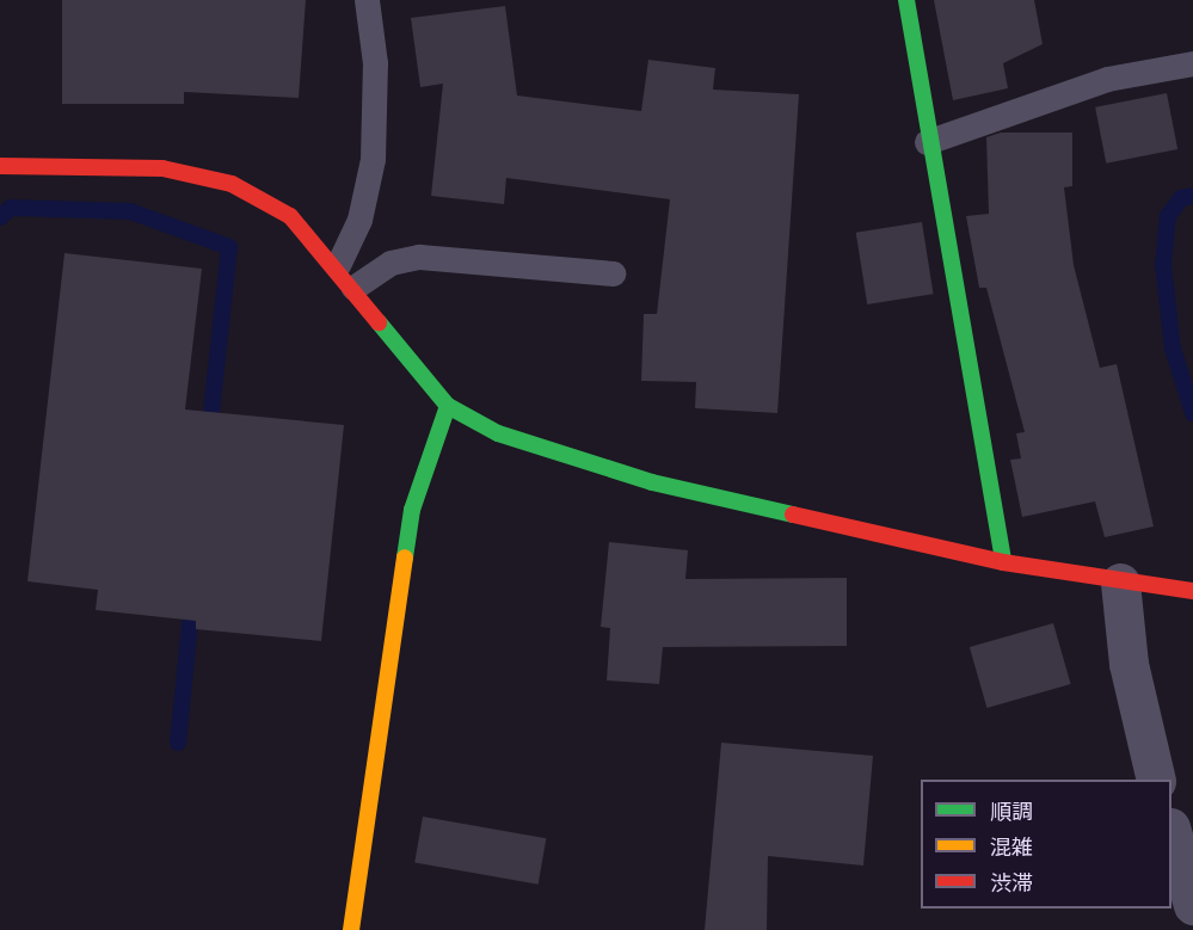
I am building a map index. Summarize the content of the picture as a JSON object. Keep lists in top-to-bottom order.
{
  "legend": ["順調", "混雑", "渋滞"]
}
